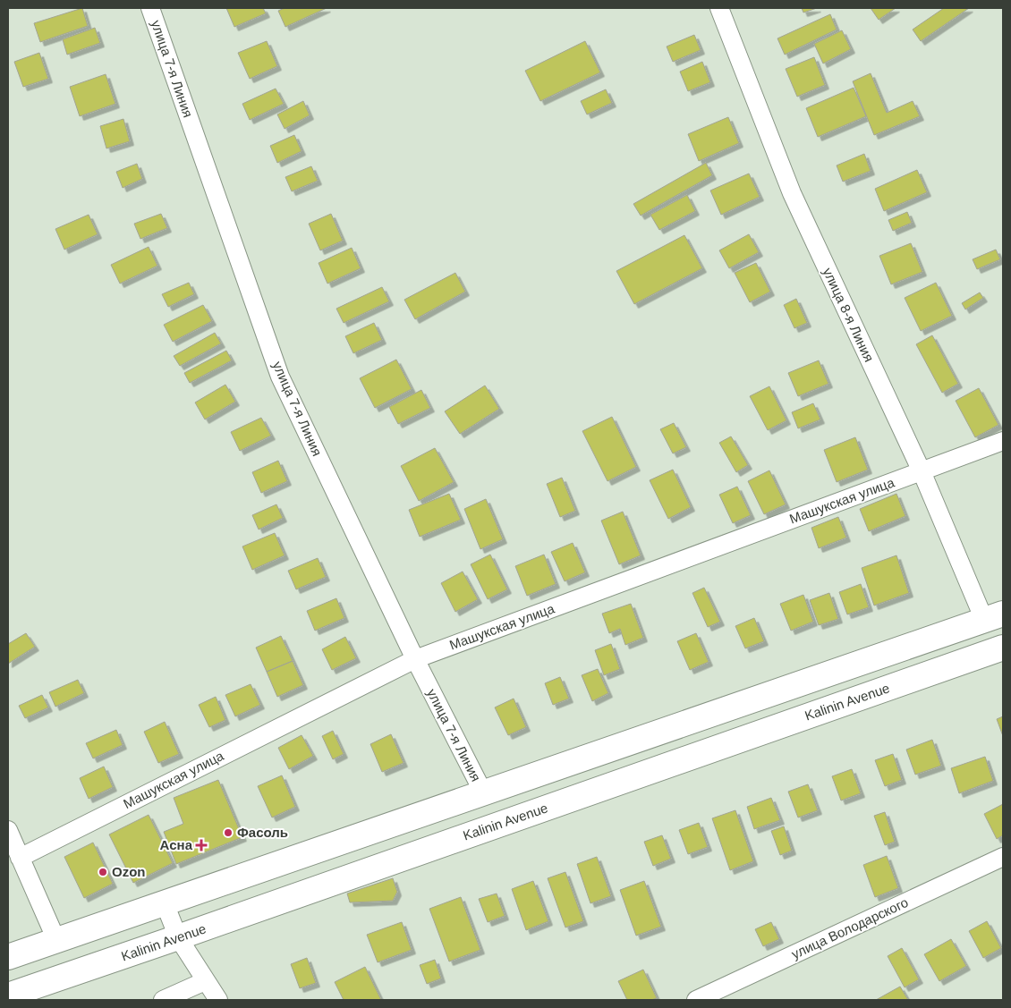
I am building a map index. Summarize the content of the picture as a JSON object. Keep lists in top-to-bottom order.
{
  "streets": {
    "main road": ["Kalinin Avenue"],
    "street": [
      "улица 7-я Линия",
      "улица 8-я Линия",
      "Машукская улица",
      "улица Володарского"
    ]
  },
  "crossings": [
    ["улица 7-я Линия", "Машукская улица"],
    ["улица 8-я Линия", "Машукская улица"]
  ],
  "places": {
    "other": ["Фасоль", "Ozon"],
    "health": ["Асна"]
  }
}
